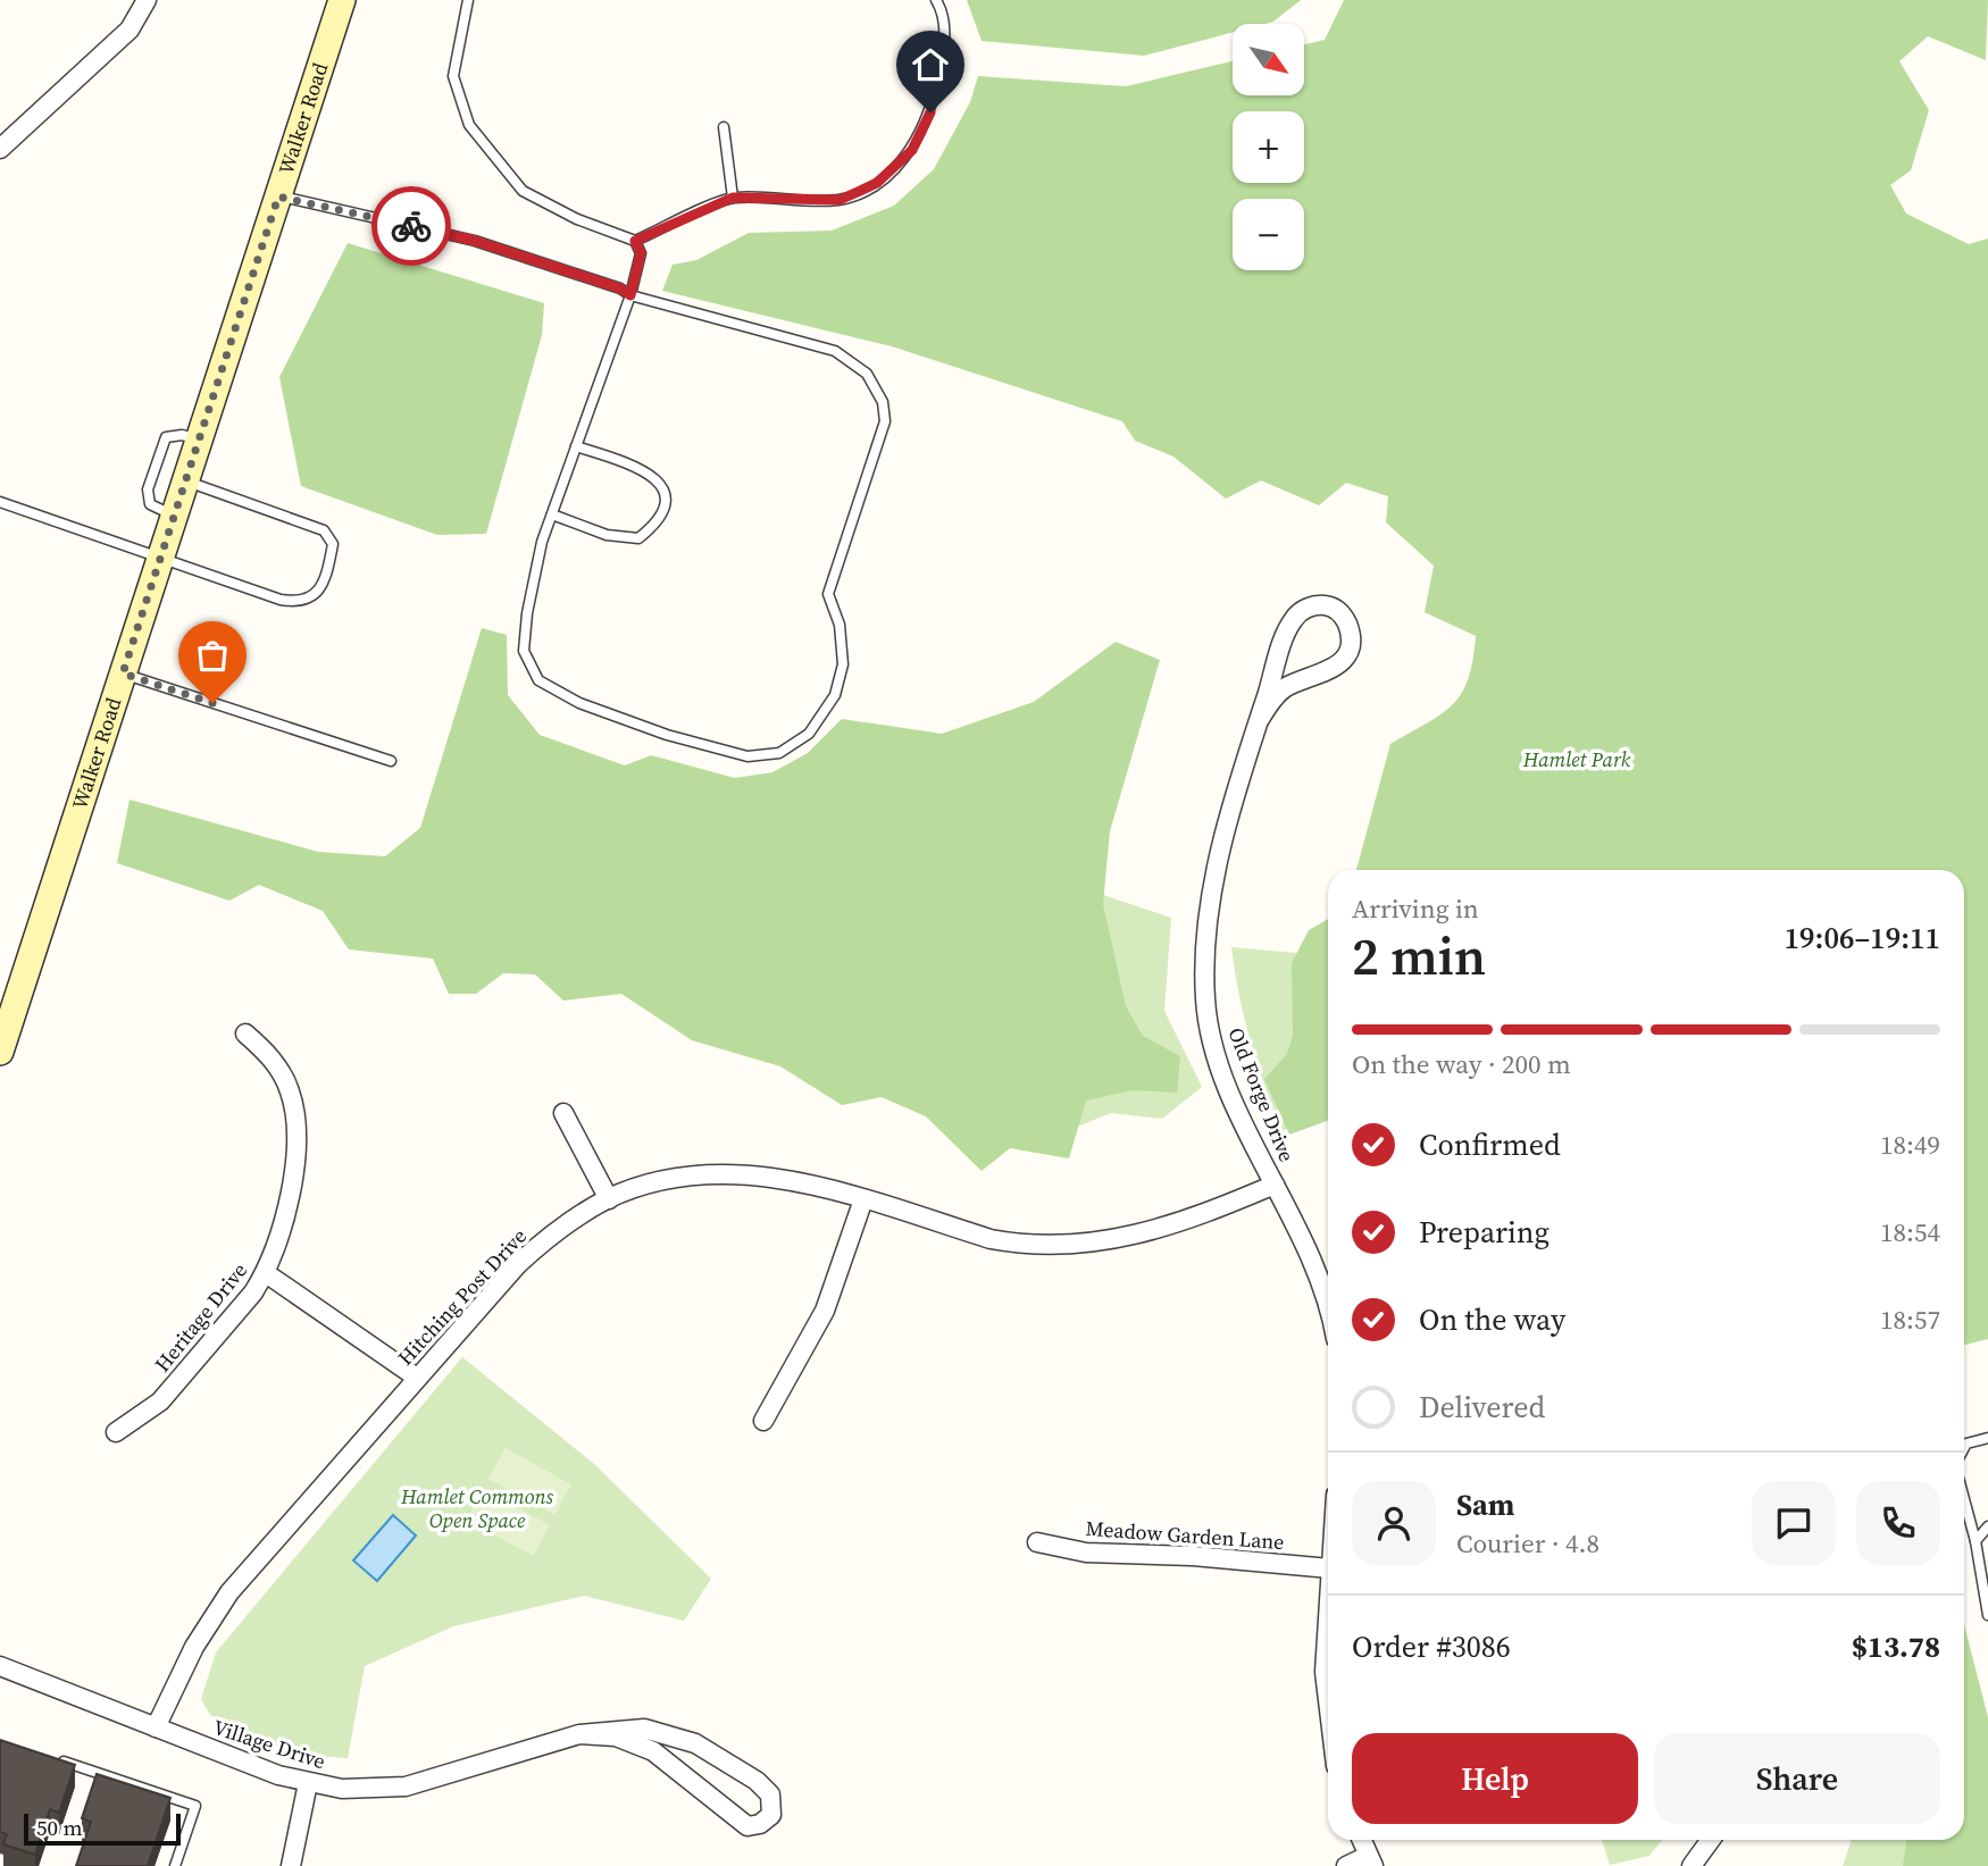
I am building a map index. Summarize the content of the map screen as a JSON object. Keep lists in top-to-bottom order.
{
  "streets": {
    "street": [
      "Walker Road",
      "Old Forge Drive",
      "Hitching Post Drive",
      "Heritage Drive",
      "Meadow Garden Lane",
      "Village Drive"
    ]
  },
  "crossings": [
    ["Old Forge Drive", "Hitching Post Drive"],
    ["Hitching Post Drive", "Village Drive"]
  ],
  "parks": ["Hamlet Park", "Hamlet Commons Open Space"],
  "scale_bar": "50 m",
  "north": "bottom right",
  "page": {
    "map_buttons": ["+", "−"],
    "heading": ["2 min", "Arriving in", "19:06–19:11"],
    "panel": [
      "Sam",
      "Courier · 4.8",
      "Order #3086",
      "$13.78"
    ],
    "bar": "On the way · 200 m",
    "list": [
      ["Confirmed", "18:49"],
      ["Preparing", "18:54"],
      ["On the way", "18:57"],
      "Delivered"
    ],
    "buttons": ["Help", "Share"],
    "scale": "50 m"
  }
}
